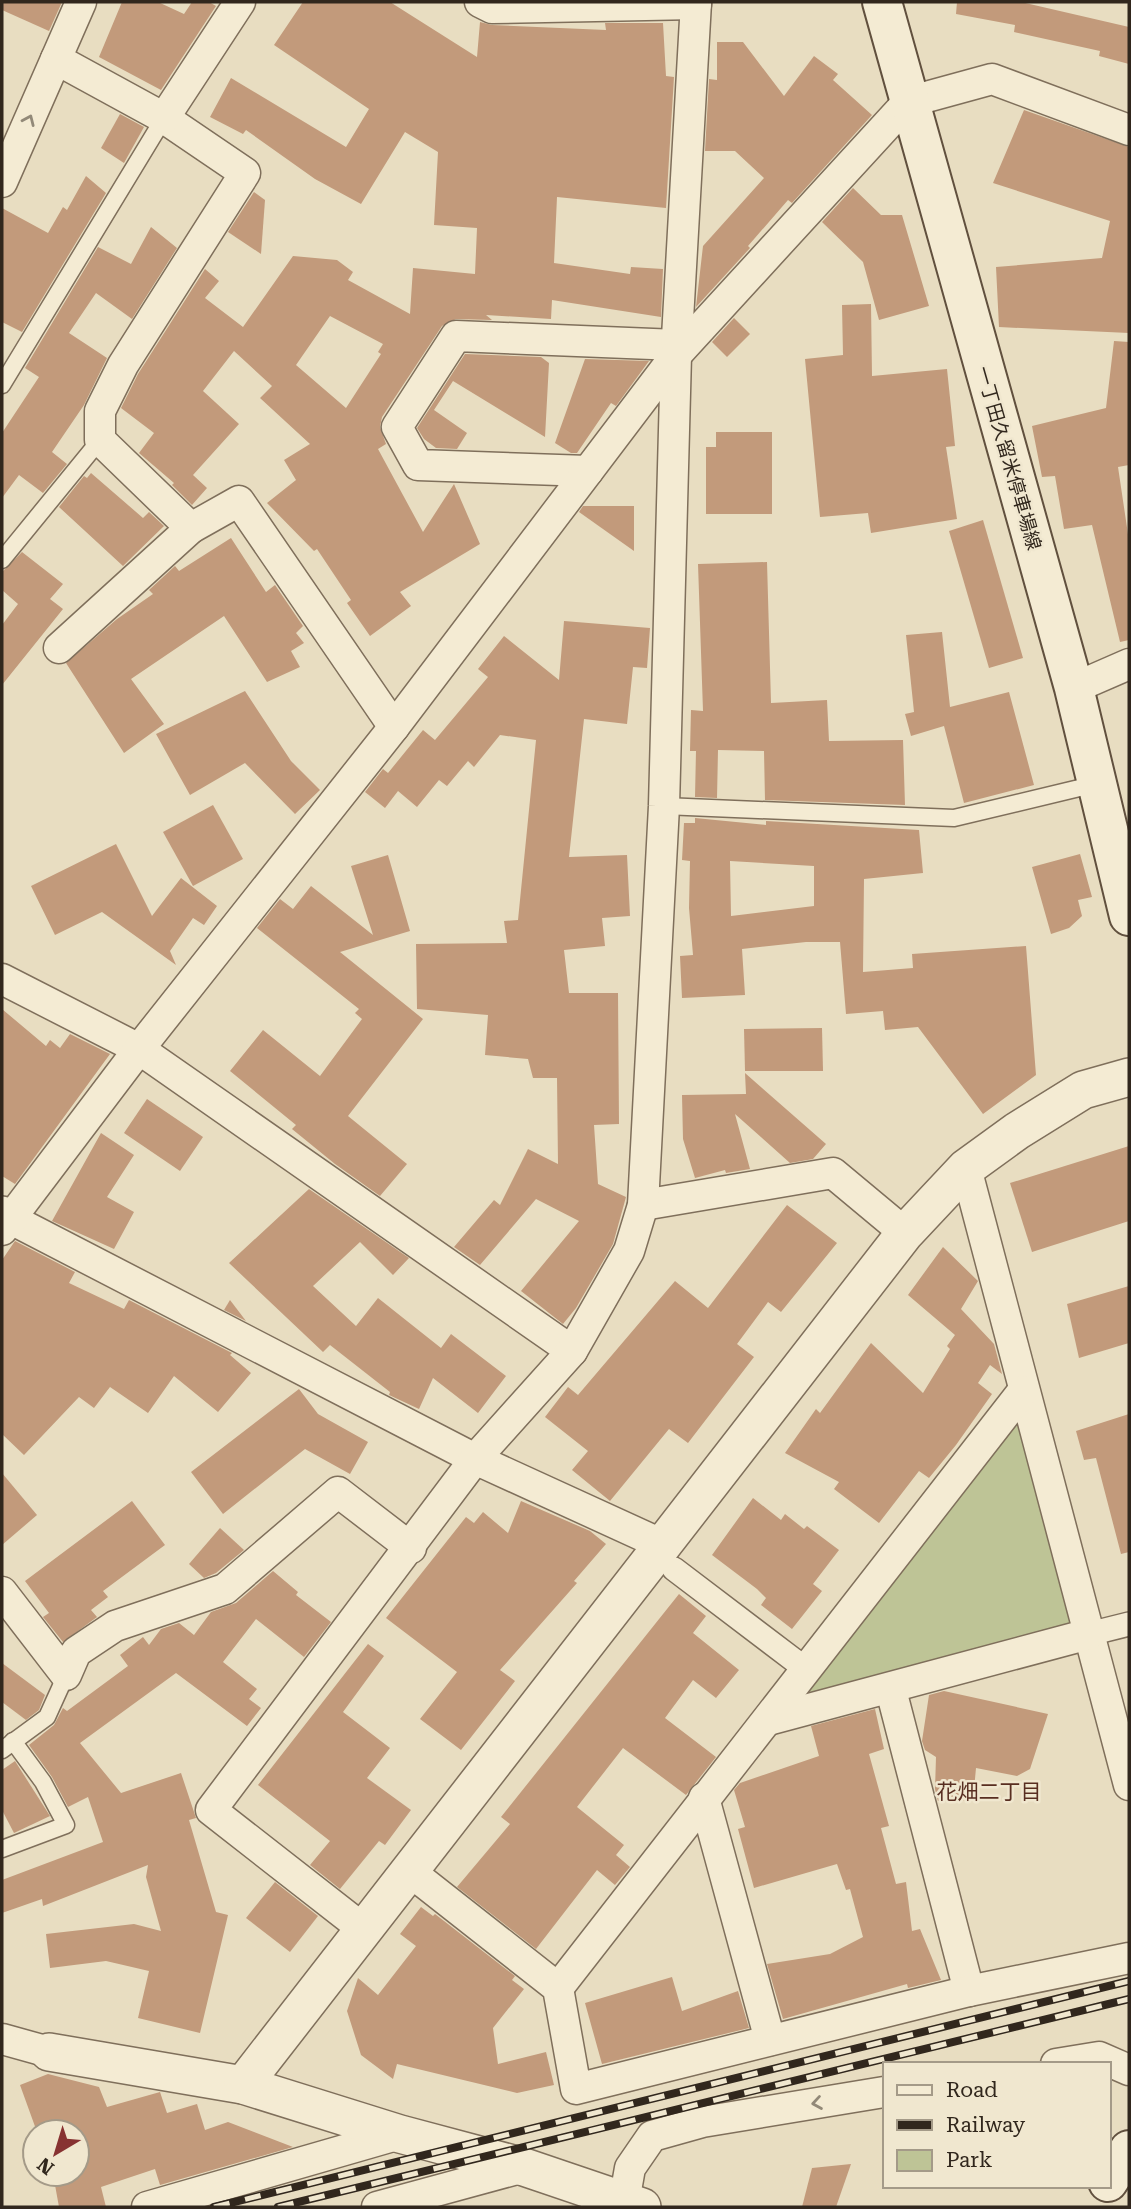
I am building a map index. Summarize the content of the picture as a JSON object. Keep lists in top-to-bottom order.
{
  "streets": {
    "main road": ["一丁田久留米停車場線"]
  },
  "districts": ["花畑二丁目"],
  "legend": ["Road", "Railway", "Park"],
  "north": "bottom left"
}
